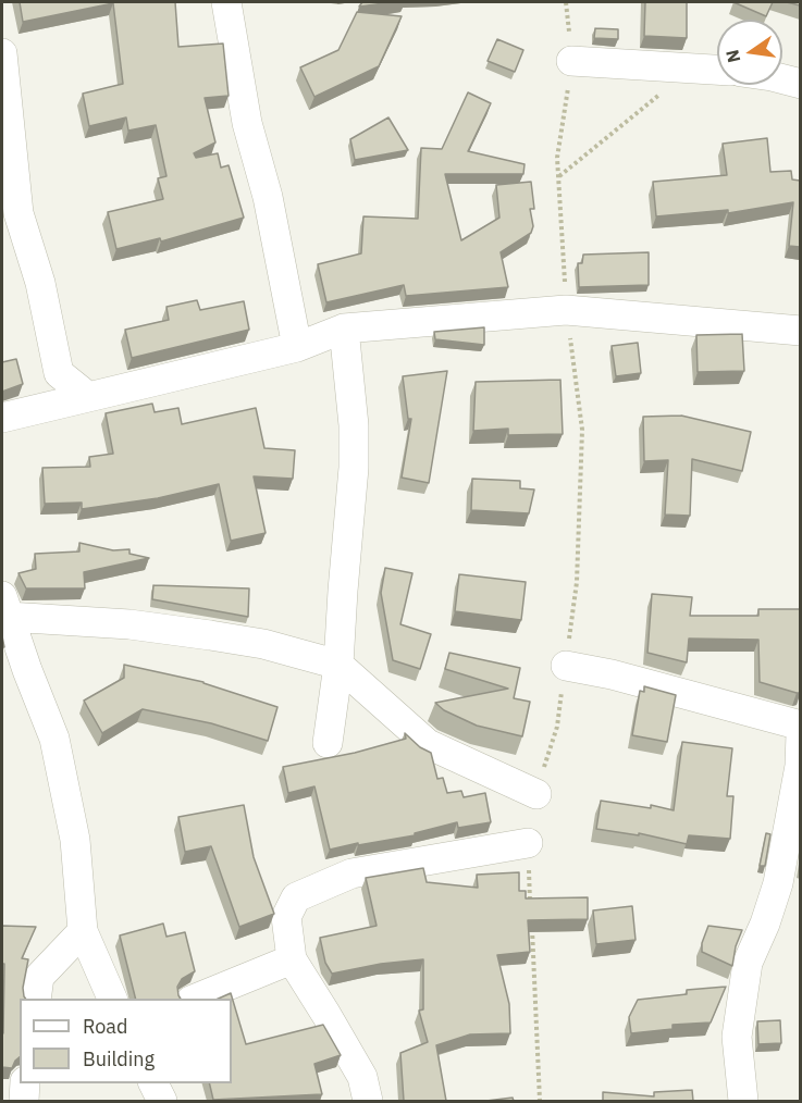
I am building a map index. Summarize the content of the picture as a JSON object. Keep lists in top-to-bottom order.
{
  "legend": ["Road", "Building"],
  "north": "left"
}
